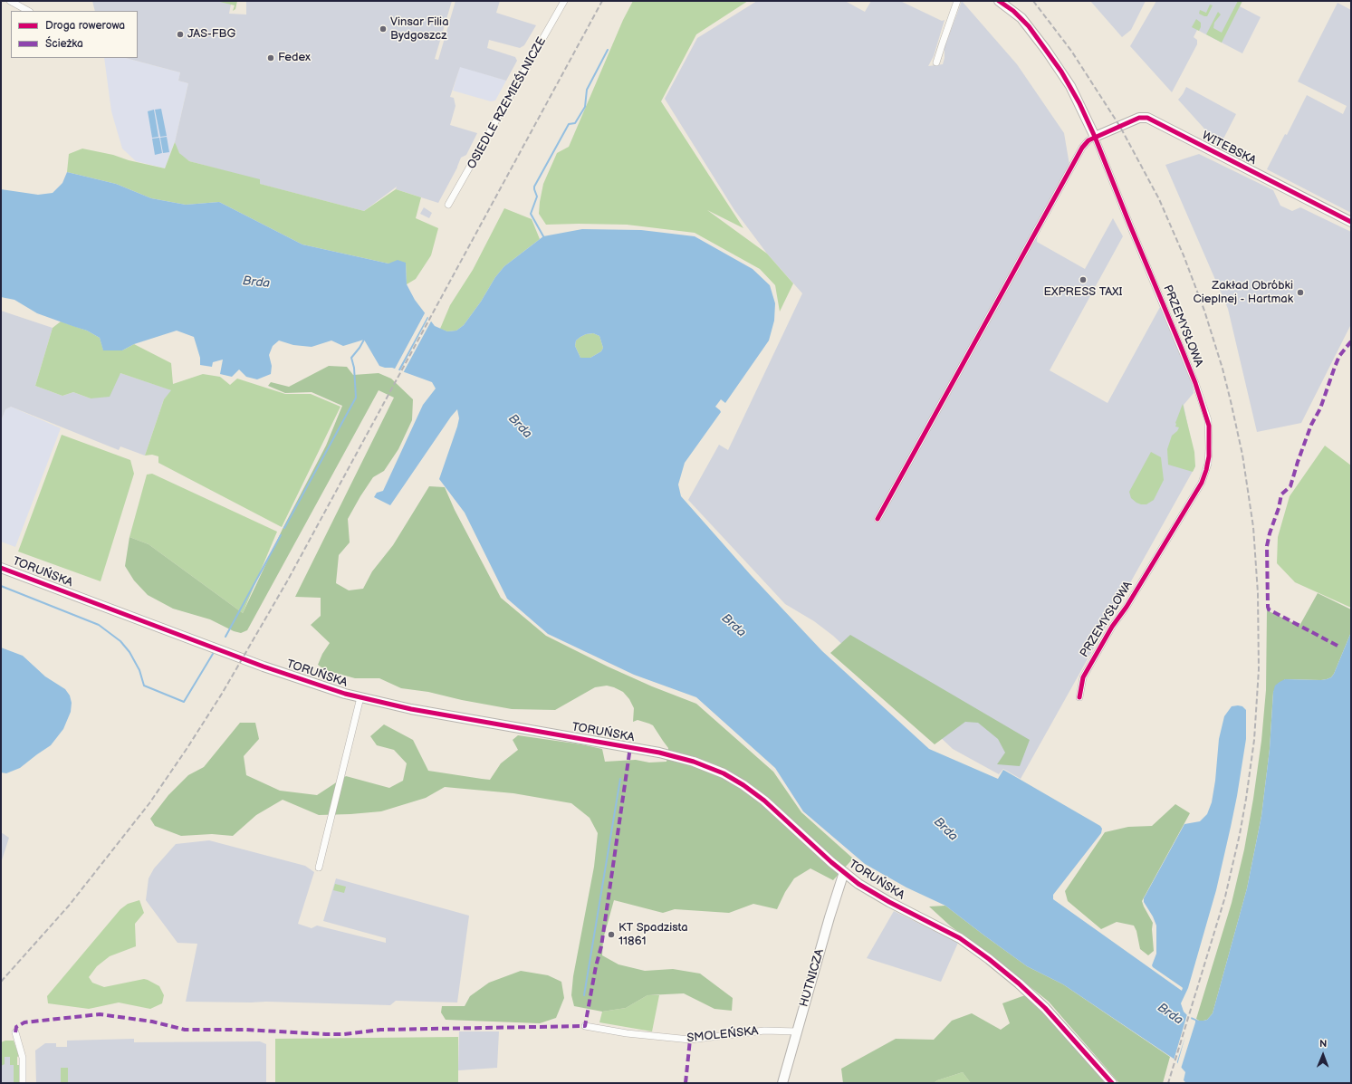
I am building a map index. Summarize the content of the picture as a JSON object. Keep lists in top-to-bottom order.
{
  "streets": {
    "street": [
      "OSIEDLE RZEMIEŚLNICZE",
      "WITEBSKA",
      "PRZEMYSŁOWA",
      "TORUŃSKA",
      "HUTNICZA",
      "SMOLEŃSKA"
    ]
  },
  "crossings": [
    ["WITEBSKA", "PRZEMYSŁOWA"],
    ["TORUŃSKA", "HUTNICZA"],
    ["HUTNICZA", "SMOLEŃSKA"]
  ],
  "water": ["Brda"],
  "places": [
    "Vinsar Filia Bydgoszcz",
    "JAS-FBG",
    "Fedex",
    "EXPRESS TAXI",
    "Zakład Obróbki Cieplnej - Hartmak",
    "KT Spadzista 11861"
  ],
  "legend": ["Droga rowerowa", "Ścieżka"],
  "north": "top"
}
